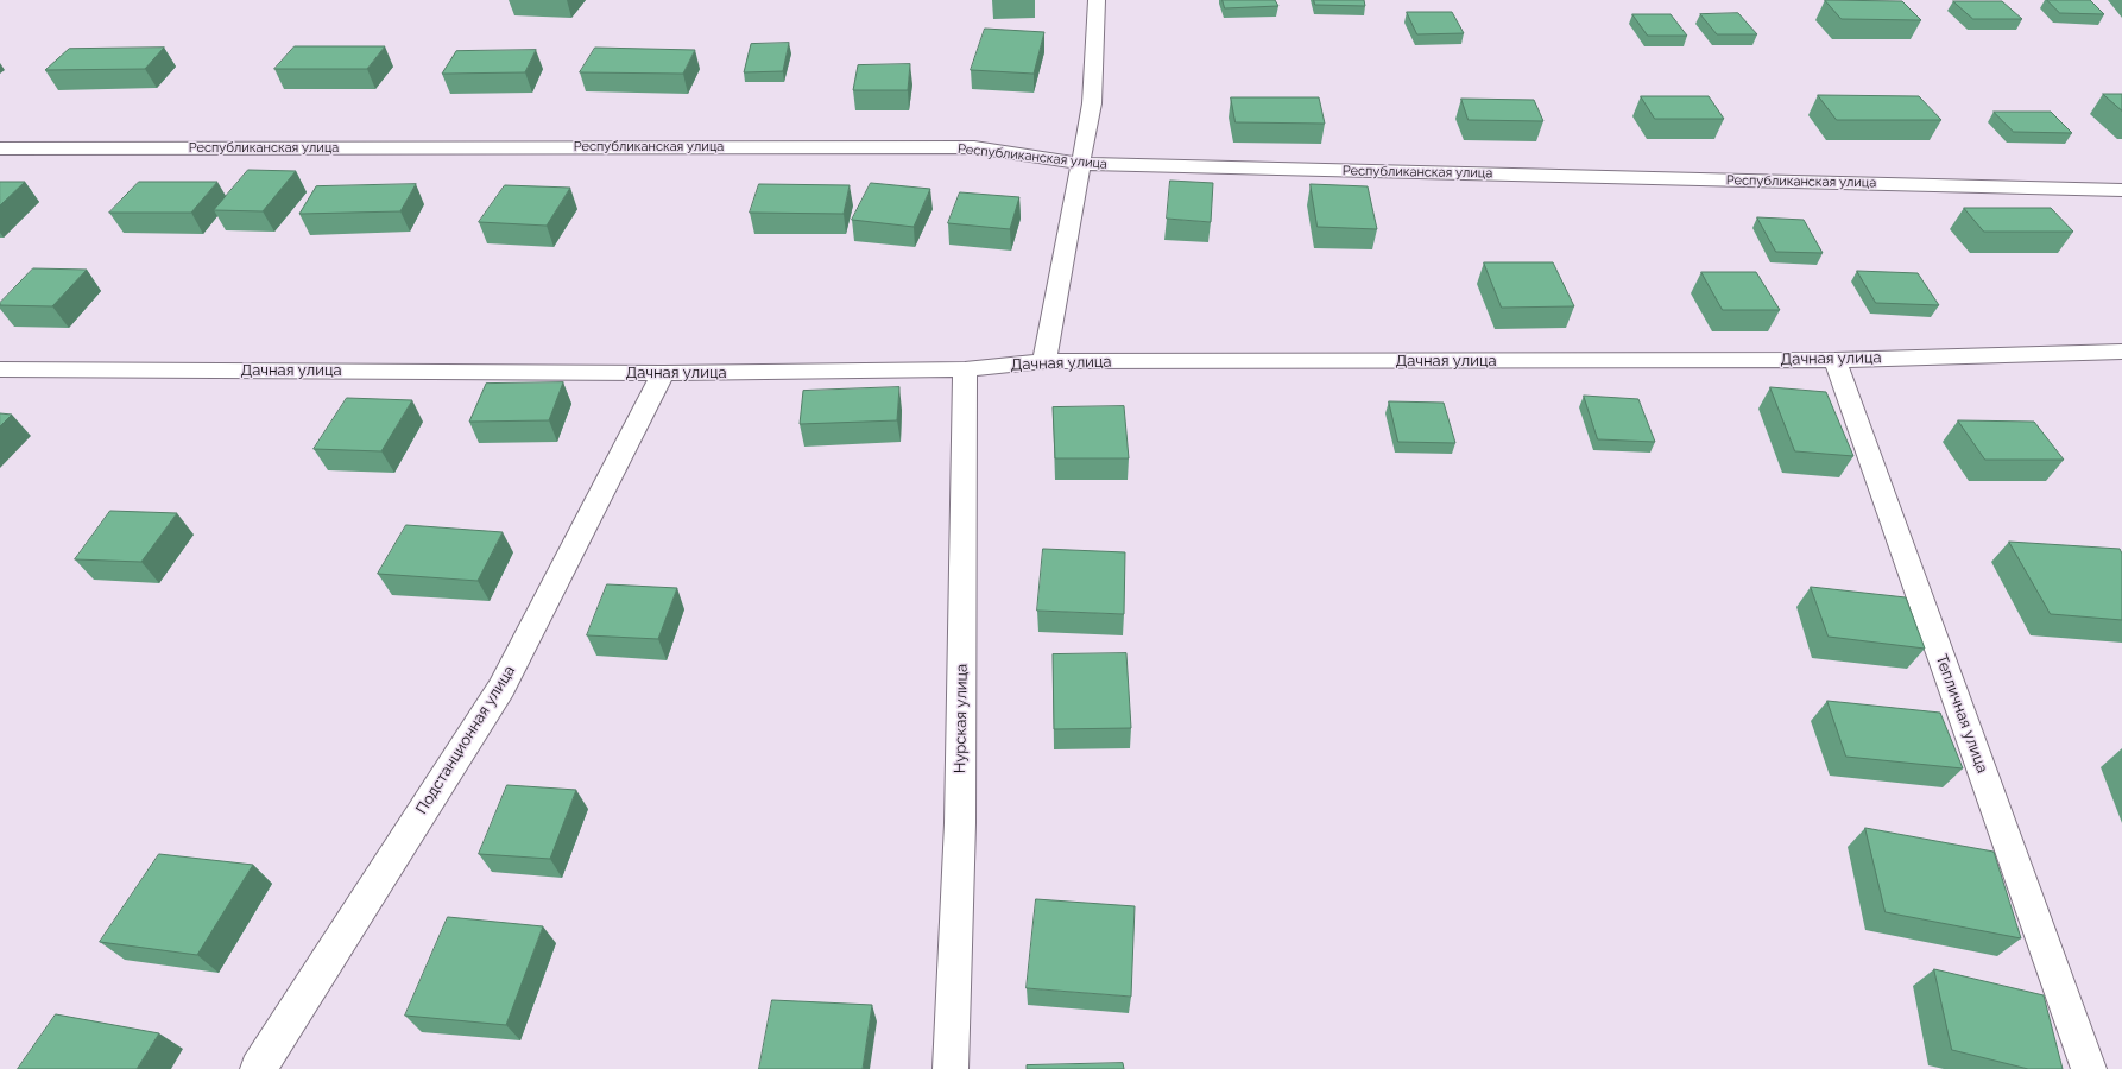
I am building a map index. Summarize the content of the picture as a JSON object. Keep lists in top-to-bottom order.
{
  "streets": {
    "street": [
      "Республиканская улица",
      "Дачная улица",
      "Тепличная улица",
      "Нурская улица",
      "Подстанционная улица"
    ]
  },
  "crossings": [
    ["Дачная улица", "Тепличная улица"],
    ["Дачная улица", "Нурская улица"],
    ["Дачная улица", "Подстанционная улица"]
  ]
}
